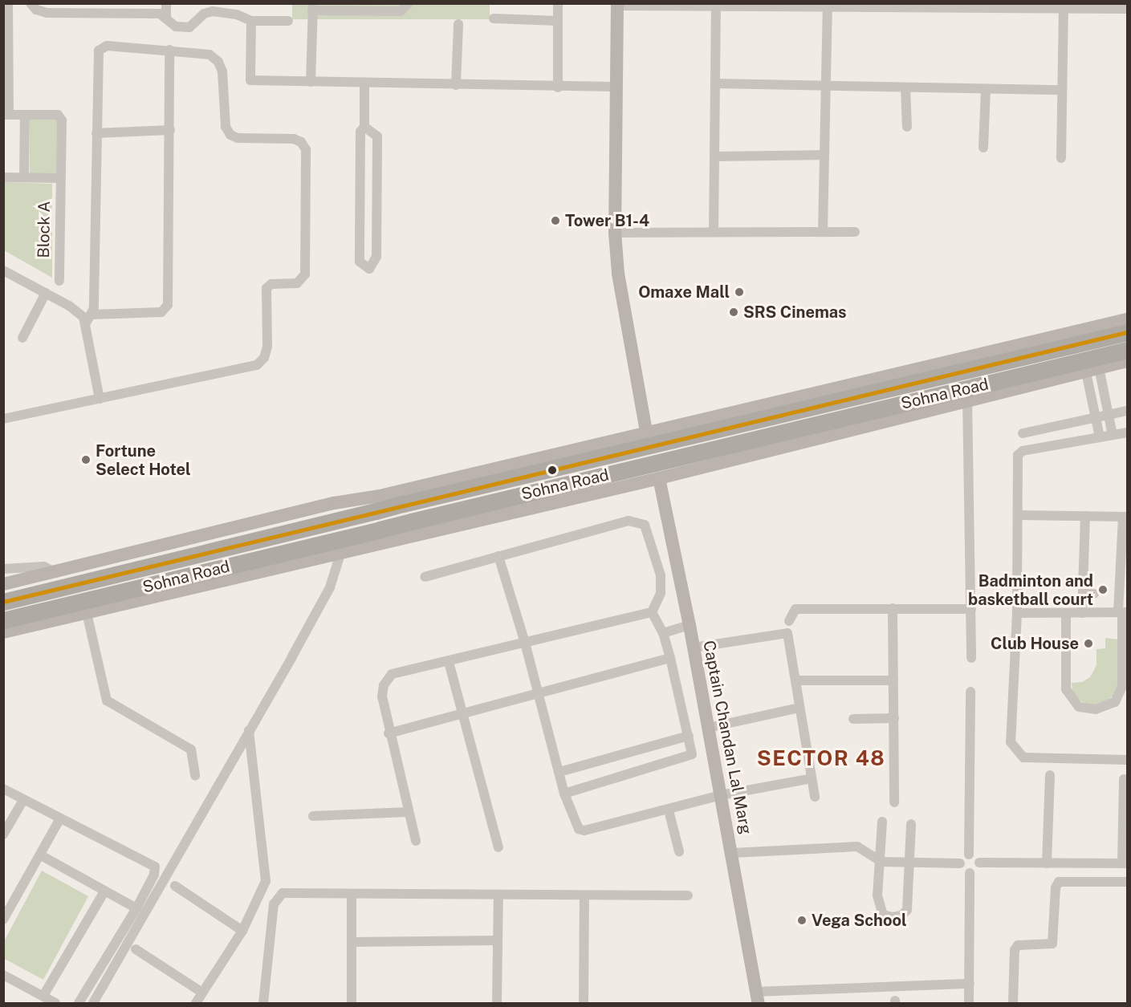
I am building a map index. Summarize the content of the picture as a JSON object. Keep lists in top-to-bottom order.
{
  "streets": {
    "highway": ["Sohna Road"],
    "main road": ["Captain Chandan Lal Marg"],
    "street": ["Block A"]
  },
  "districts": ["SECTOR 48"],
  "places": [
    "Tower B1-4",
    "Omaxe Mall",
    "SRS Cinemas",
    "Fortune Select Hotel",
    "Badminton and basketball court",
    "Club House",
    "Vega School"
  ]
}
